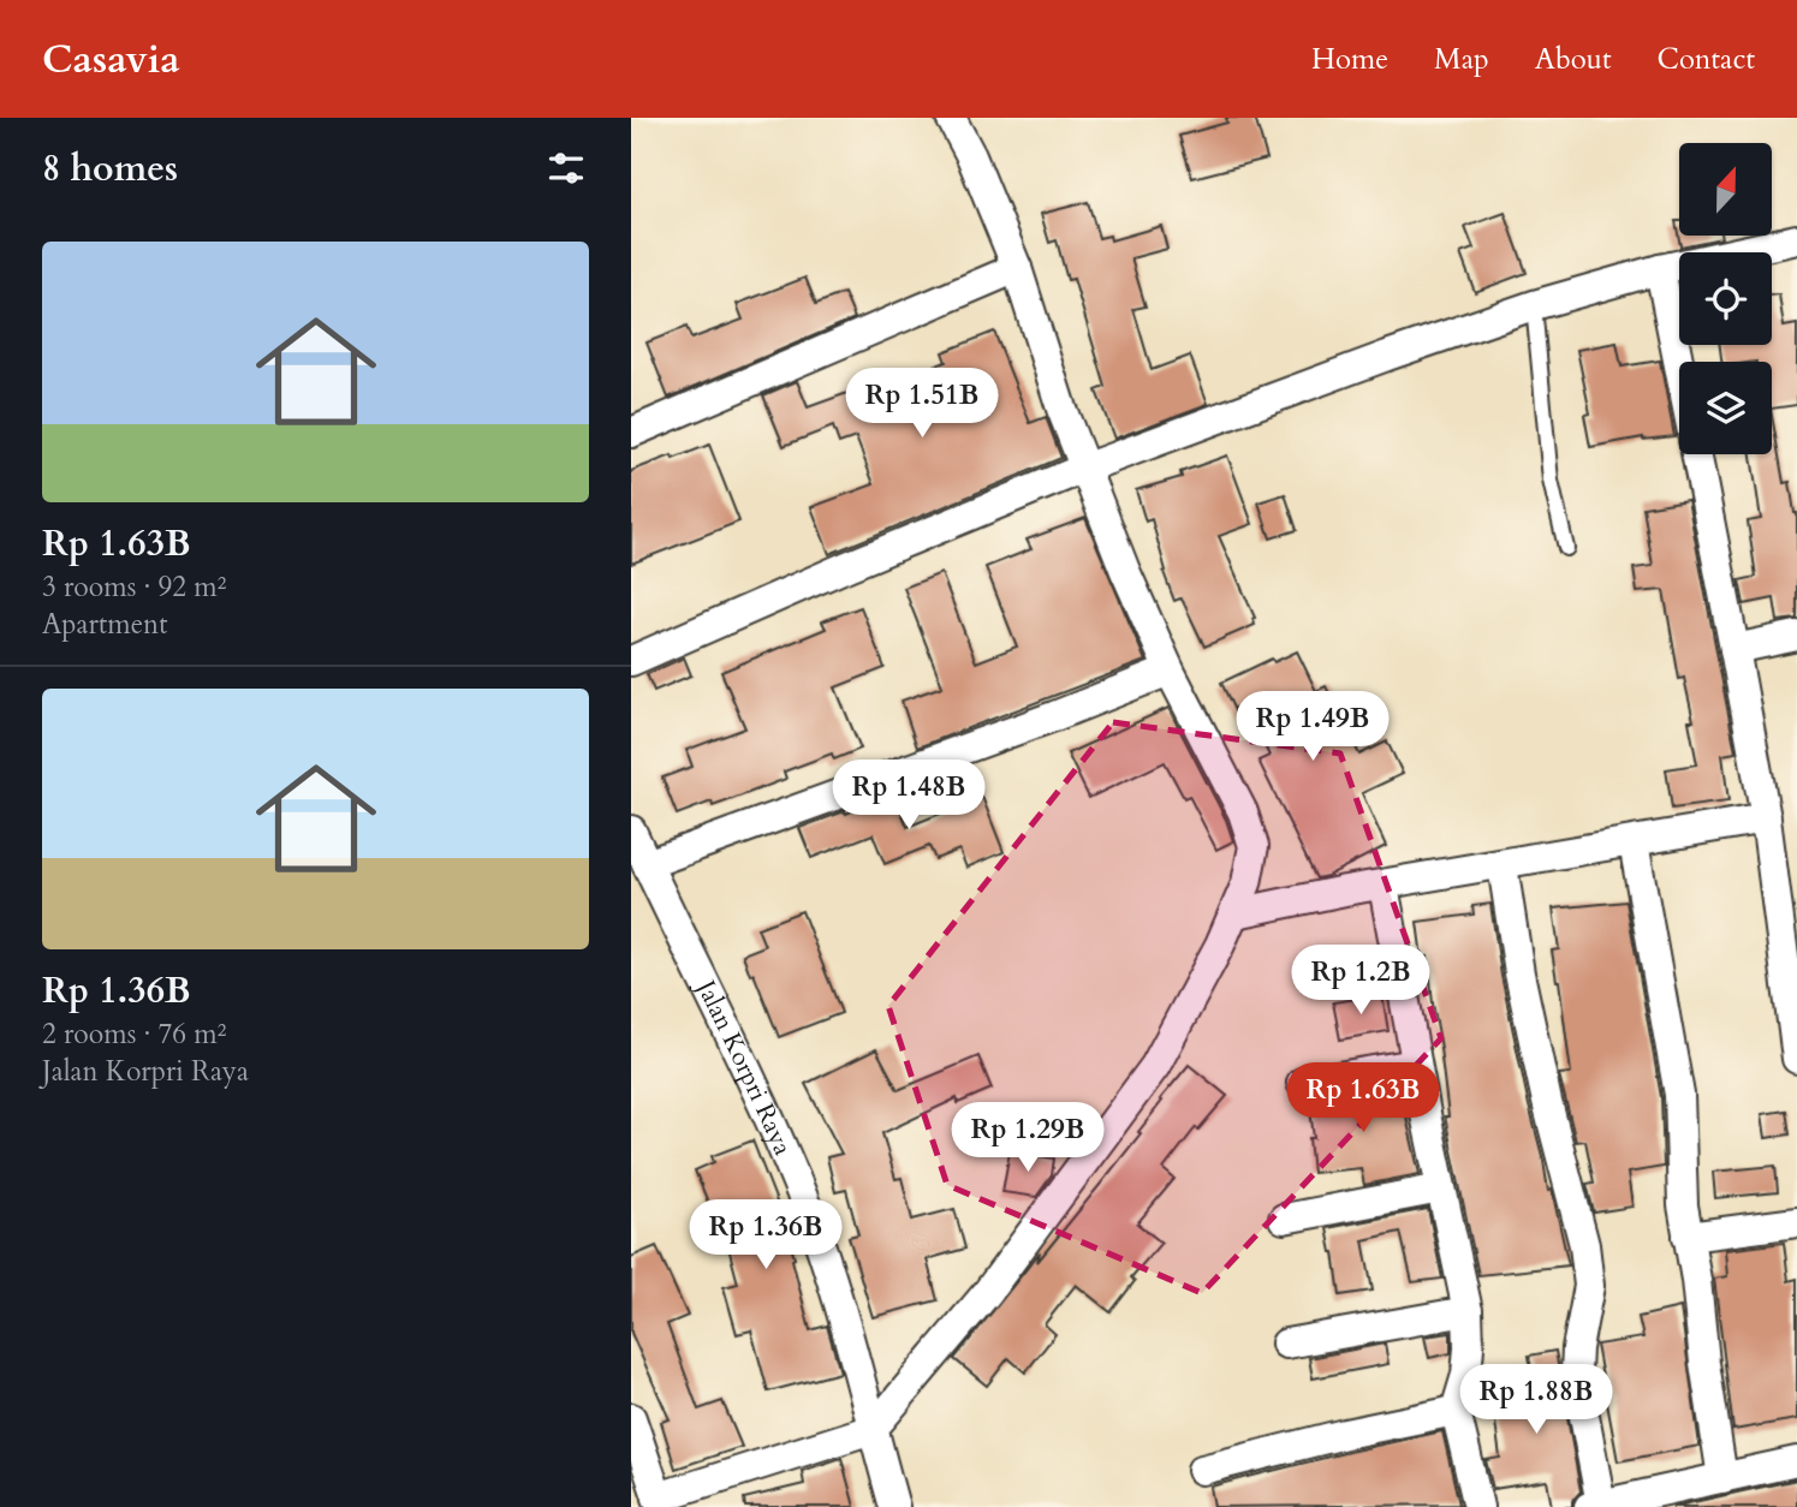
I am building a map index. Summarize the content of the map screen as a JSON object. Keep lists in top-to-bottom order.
{
  "streets": {
    "street": ["Jalan Korpri Raya"]
  },
  "north": "top",
  "page": {
    "header": "Casavia",
    "nav": [
      "Home",
      "Map",
      "About",
      "Contact"
    ],
    "heading": "8 homes",
    "list": [
      {
        "name": "Rp 1.63B",
        "note": "3 rooms · 92 m² · Apartment"
      },
      {
        "name": "Rp 1.36B",
        "note": "2 rooms · 76 m² · Jalan Korpri Raya"
      }
    ],
    "price": [
      "Rp 1.51B",
      "Rp 1.49B",
      "Rp 1.48B",
      "Rp 1.2B",
      "Rp 1.63B",
      "Rp 1.29B",
      "Rp 1.36B",
      "Rp 1.88B"
    ]
  }
}
